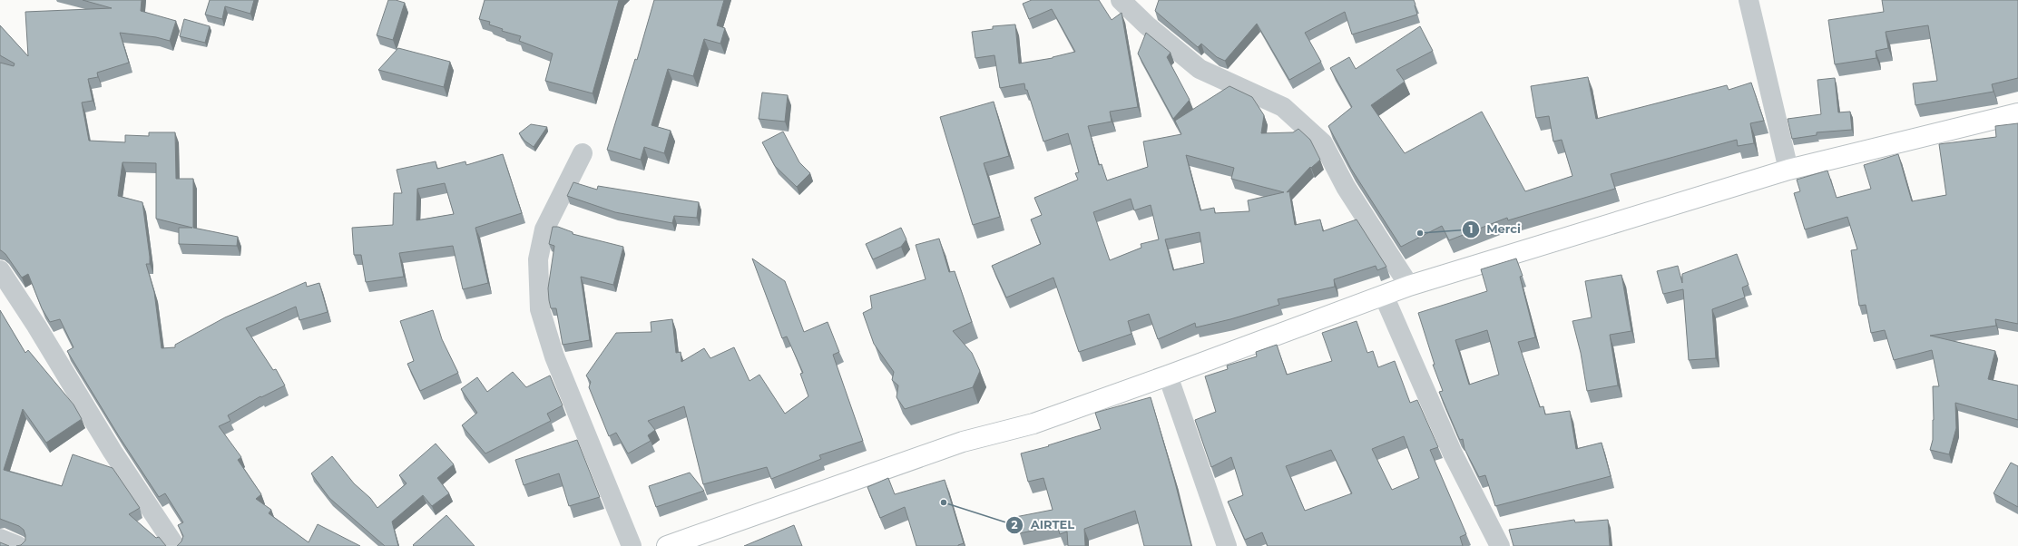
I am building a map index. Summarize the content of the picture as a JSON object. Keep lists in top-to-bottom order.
{
  "places": ["Merci", "AIRTEL"]
}
